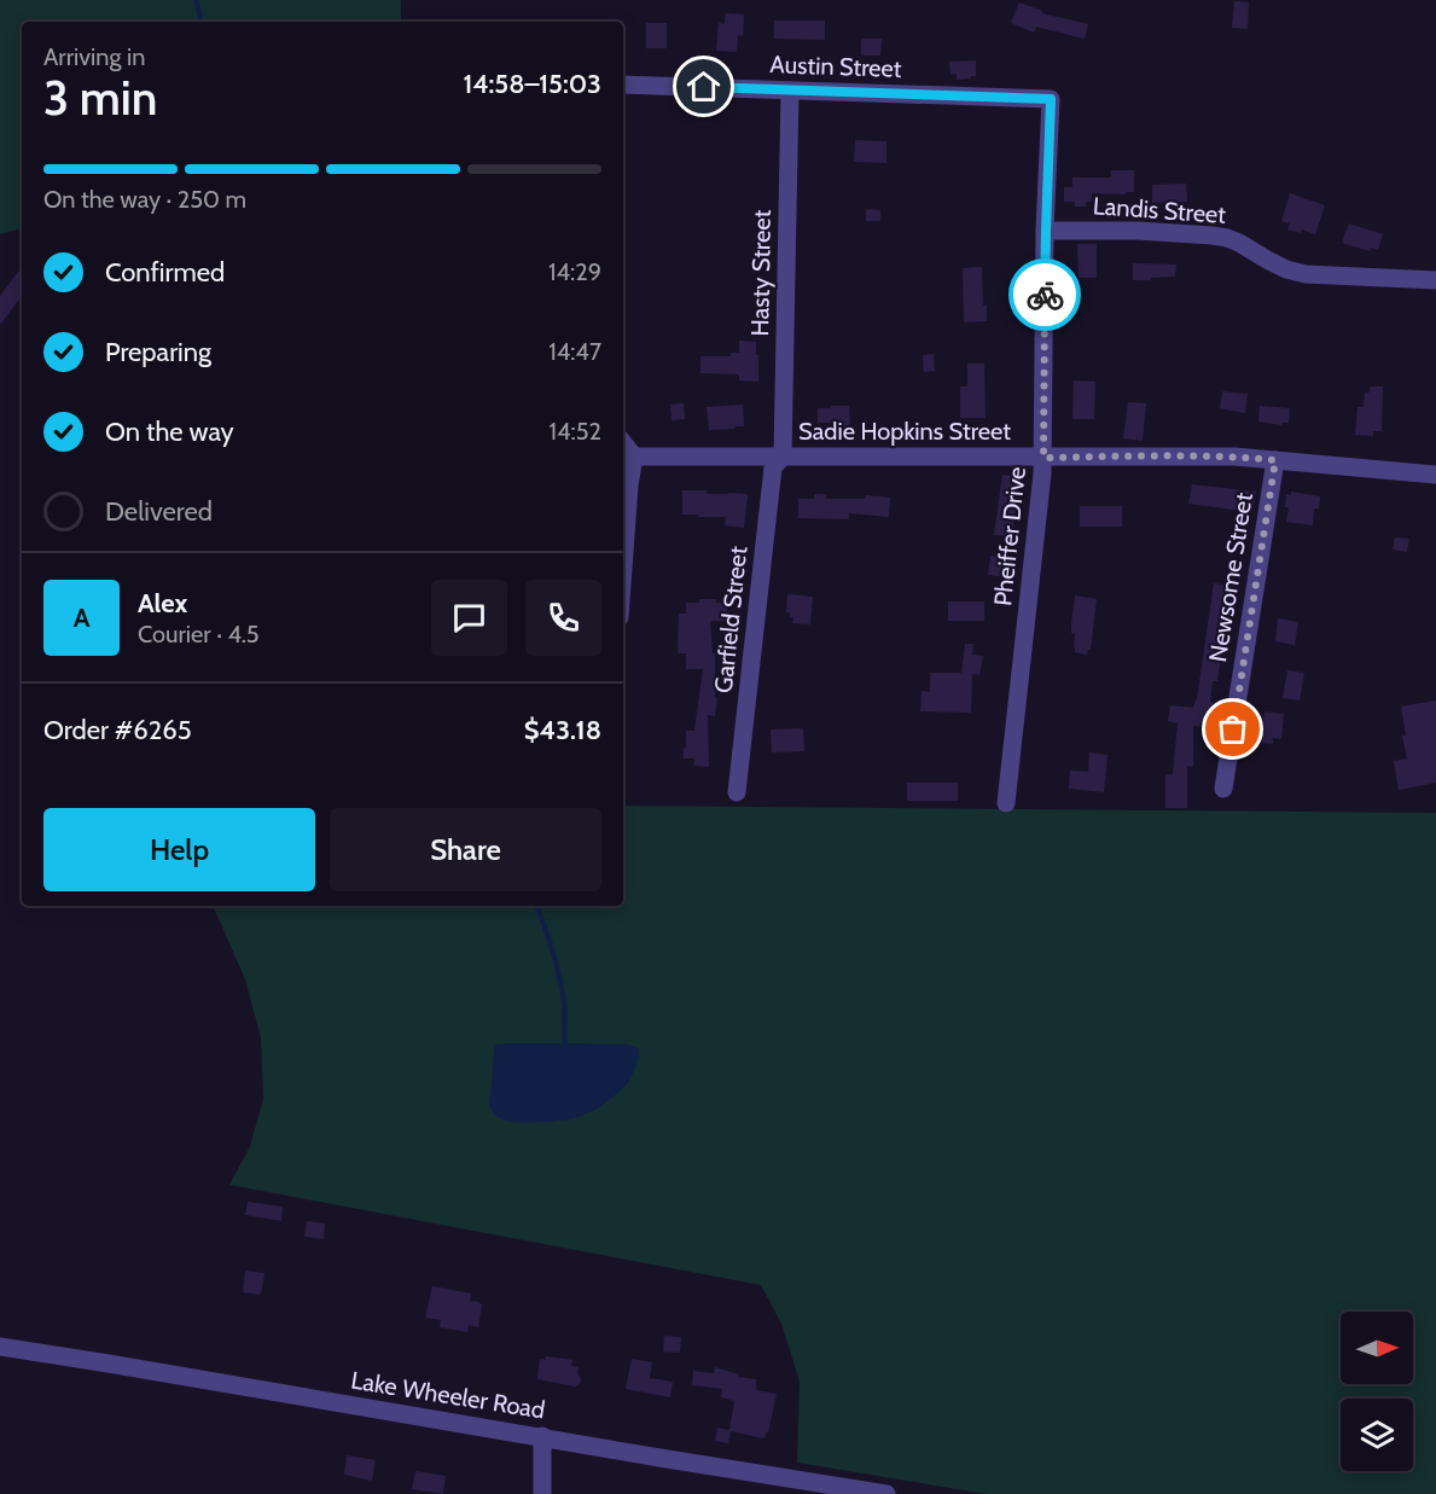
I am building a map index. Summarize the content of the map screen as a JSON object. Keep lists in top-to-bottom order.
{
  "streets": {
    "street": [
      "Austin Street",
      "Landis Street",
      "Hasty Street",
      "Sadie Hopkins Street",
      "Pheiffer Drive",
      "Newsome Street",
      "Garfield Street",
      "Lake Wheeler Road"
    ]
  },
  "crossings": [
    ["Austin Street", "Hasty Street"],
    ["Austin Street", "Pheiffer Drive"],
    ["Landis Street", "Pheiffer Drive"],
    ["Hasty Street", "Sadie Hopkins Street"],
    ["Hasty Street", "Garfield Street"],
    ["Sadie Hopkins Street", "Pheiffer Drive"],
    ["Sadie Hopkins Street", "Newsome Street"],
    ["Sadie Hopkins Street", "Garfield Street"]
  ],
  "north": "right",
  "page": {
    "heading": ["3 min", "Arriving in", "14:58–15:03"],
    "panel": [
      "Alex",
      "Courier · 4.5",
      "Order #6265",
      "$43.18"
    ],
    "bar": "On the way · 250 m",
    "list": [
      ["Confirmed", "14:29"],
      ["Preparing", "14:47"],
      ["On the way", "14:52"],
      "Delivered"
    ],
    "round": "A",
    "buttons": ["Help", "Share"]
  }
}
